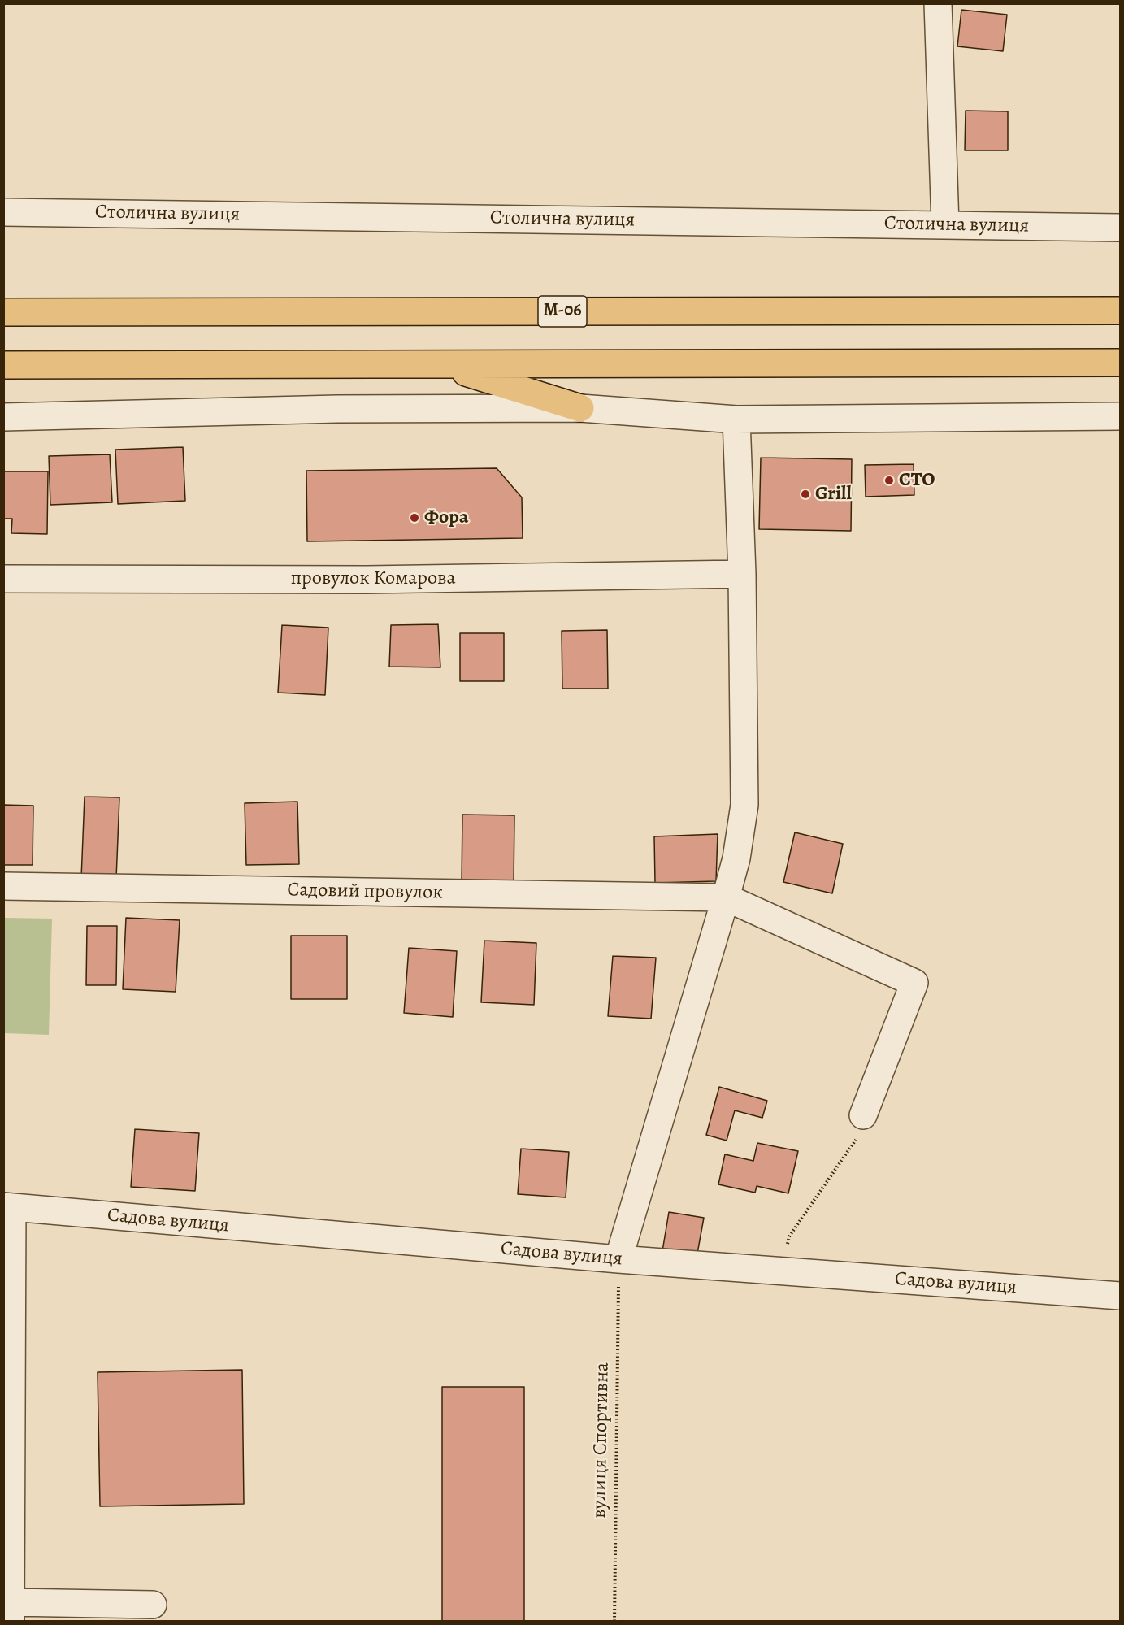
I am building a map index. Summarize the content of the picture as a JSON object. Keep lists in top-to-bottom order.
{
  "streets": {
    "highway": ["М-06"],
    "street": [
      "Столична вулиця",
      "провулок Комарова",
      "Садовий провулок",
      "Садова вулиця"
    ],
    "path": ["вулиця Спортивна"]
  },
  "crossings": [
    ["Садова вулиця", "вулиця Спортивна"]
  ],
  "places": ["СТО", "Grill", "Фора"]
}
